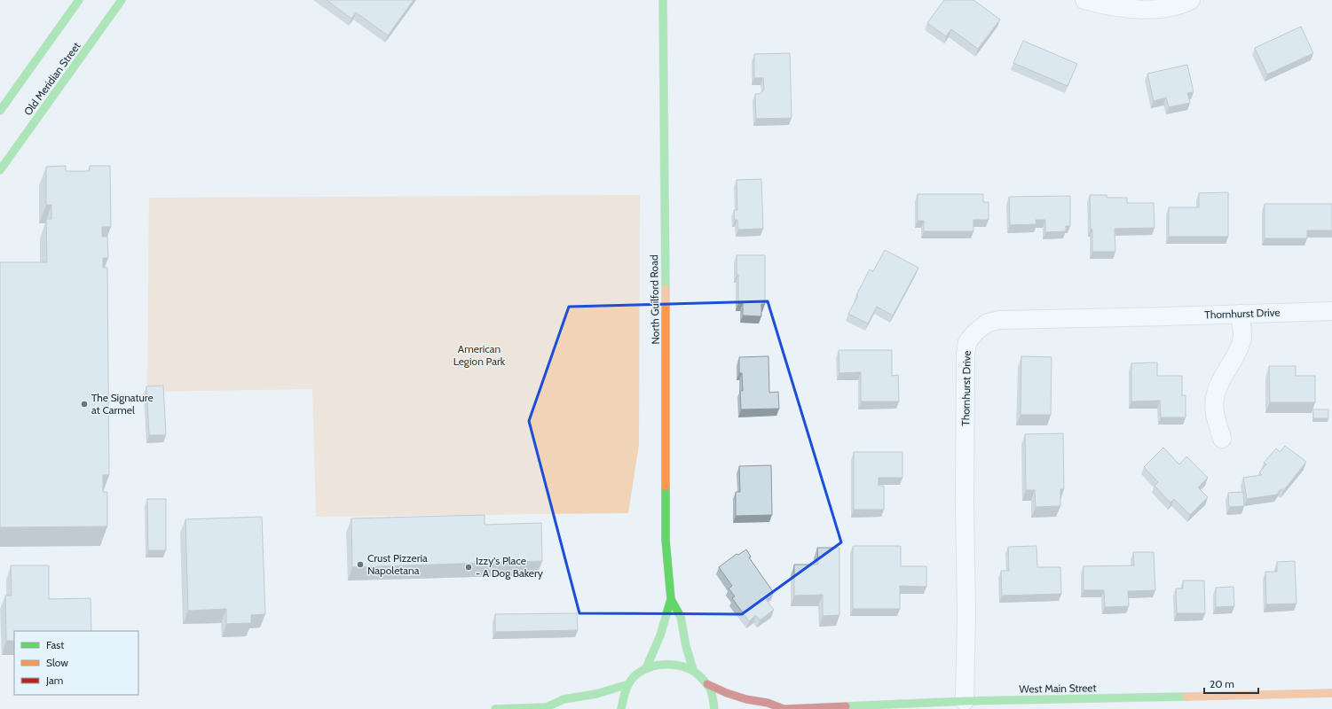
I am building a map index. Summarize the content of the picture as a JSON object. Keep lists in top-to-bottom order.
{
  "streets": {
    "main road": ["Old Meridian Street", "North Guilford Road", "West Main Street"],
    "street": ["Thornhurst Drive"]
  },
  "crossings": [
    ["Thornhurst Drive", "West Main Street"]
  ],
  "parks": ["American Legion Park"],
  "places": ["The Signature at Carmel", "Crust Pizzeria Napoletana", "Izzy's Place - A Dog Bakery"],
  "legend": ["Fast", "Slow", "Jam"],
  "scale_bar": "20 m"
}
